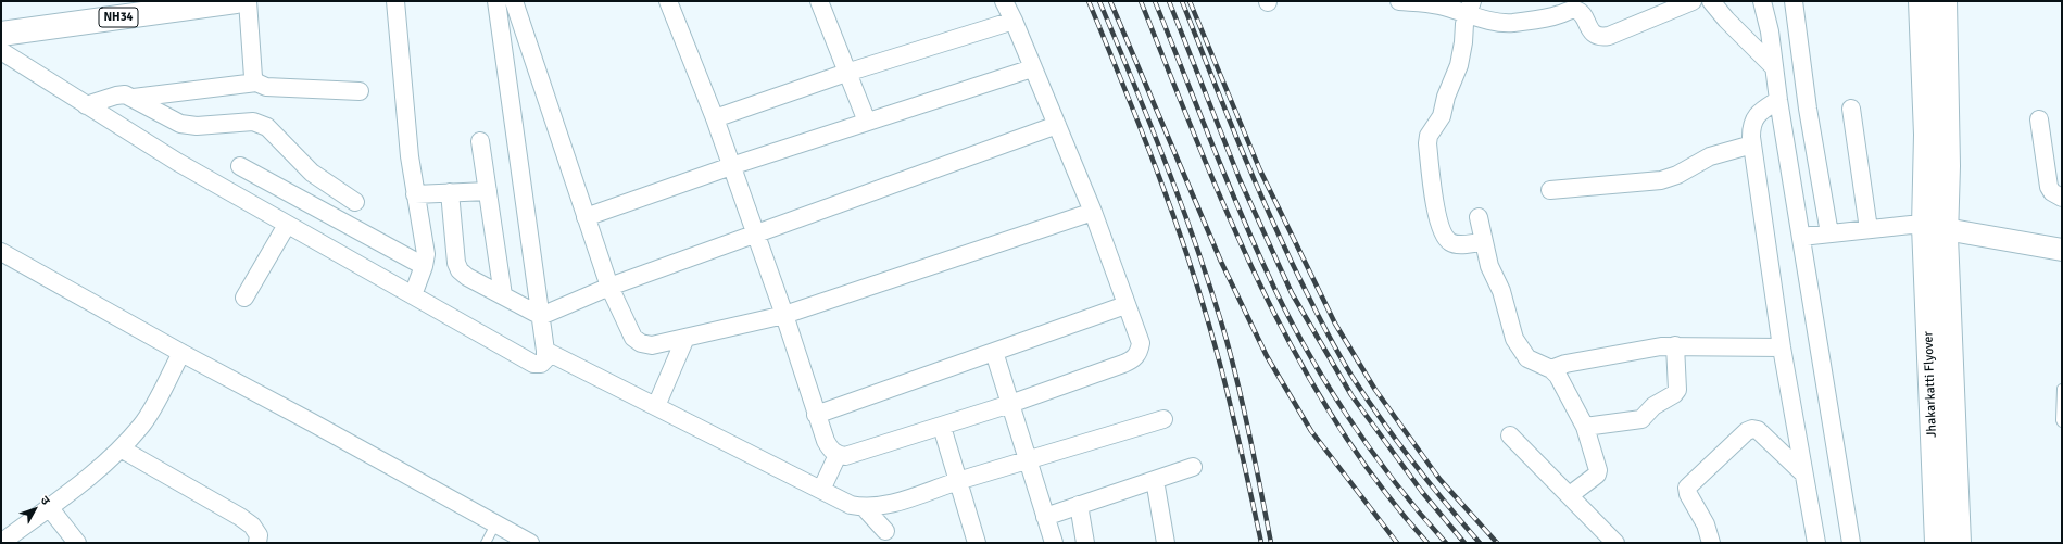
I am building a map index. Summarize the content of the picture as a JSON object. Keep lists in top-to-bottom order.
{
  "streets": {
    "main road": ["NH34", "Jhakarkatti Flyover"]
  },
  "north": "top right"
}
